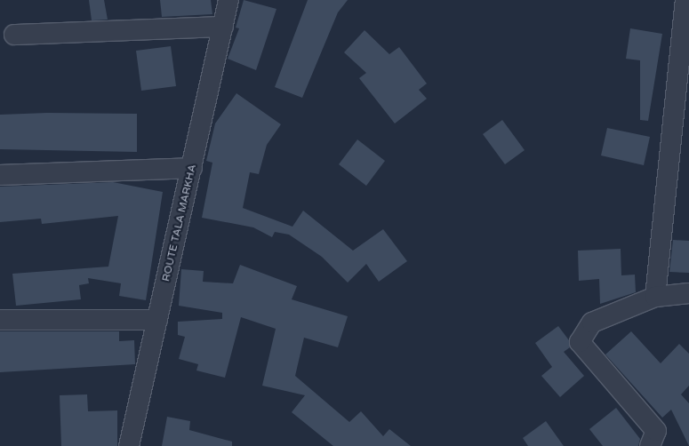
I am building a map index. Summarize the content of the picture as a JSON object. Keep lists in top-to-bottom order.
{
  "streets": {
    "street": ["ROUTE TALA MARKHA"]
  }
}
